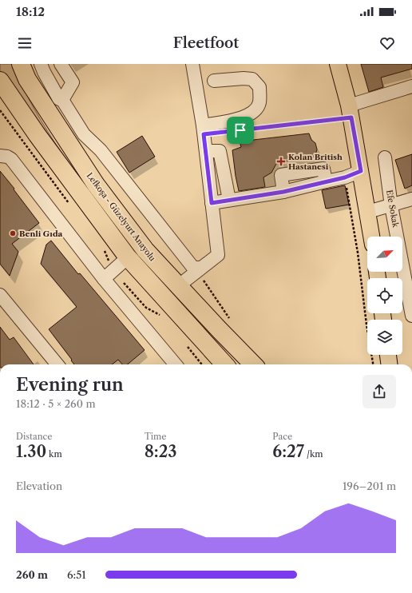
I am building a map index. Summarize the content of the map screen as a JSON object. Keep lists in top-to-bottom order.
{
  "streets": {
    "highway": ["Lefkoşa - Güzelyurt Anayolu"],
    "street": ["Efe Sokak"]
  },
  "places": {
    "health": ["Kolan British Hastanesi"],
    "other": ["Benli Gıda"]
  },
  "north": "top right",
  "page": {
    "status": "18:12",
    "header": "Fleetfoot",
    "heading": ["Evening run", "18:12 · 5 × 260 m"],
    "stats": [
      ["Distance", "1.30 km"],
      ["Time", "8:23"],
      ["Pace", "6:27 /km"]
    ],
    "chart": ["Elevation", "196–201 m"],
    "list": [
      {
        "name": "260 m",
        "note": "6:51"
      }
    ]
  }
}
